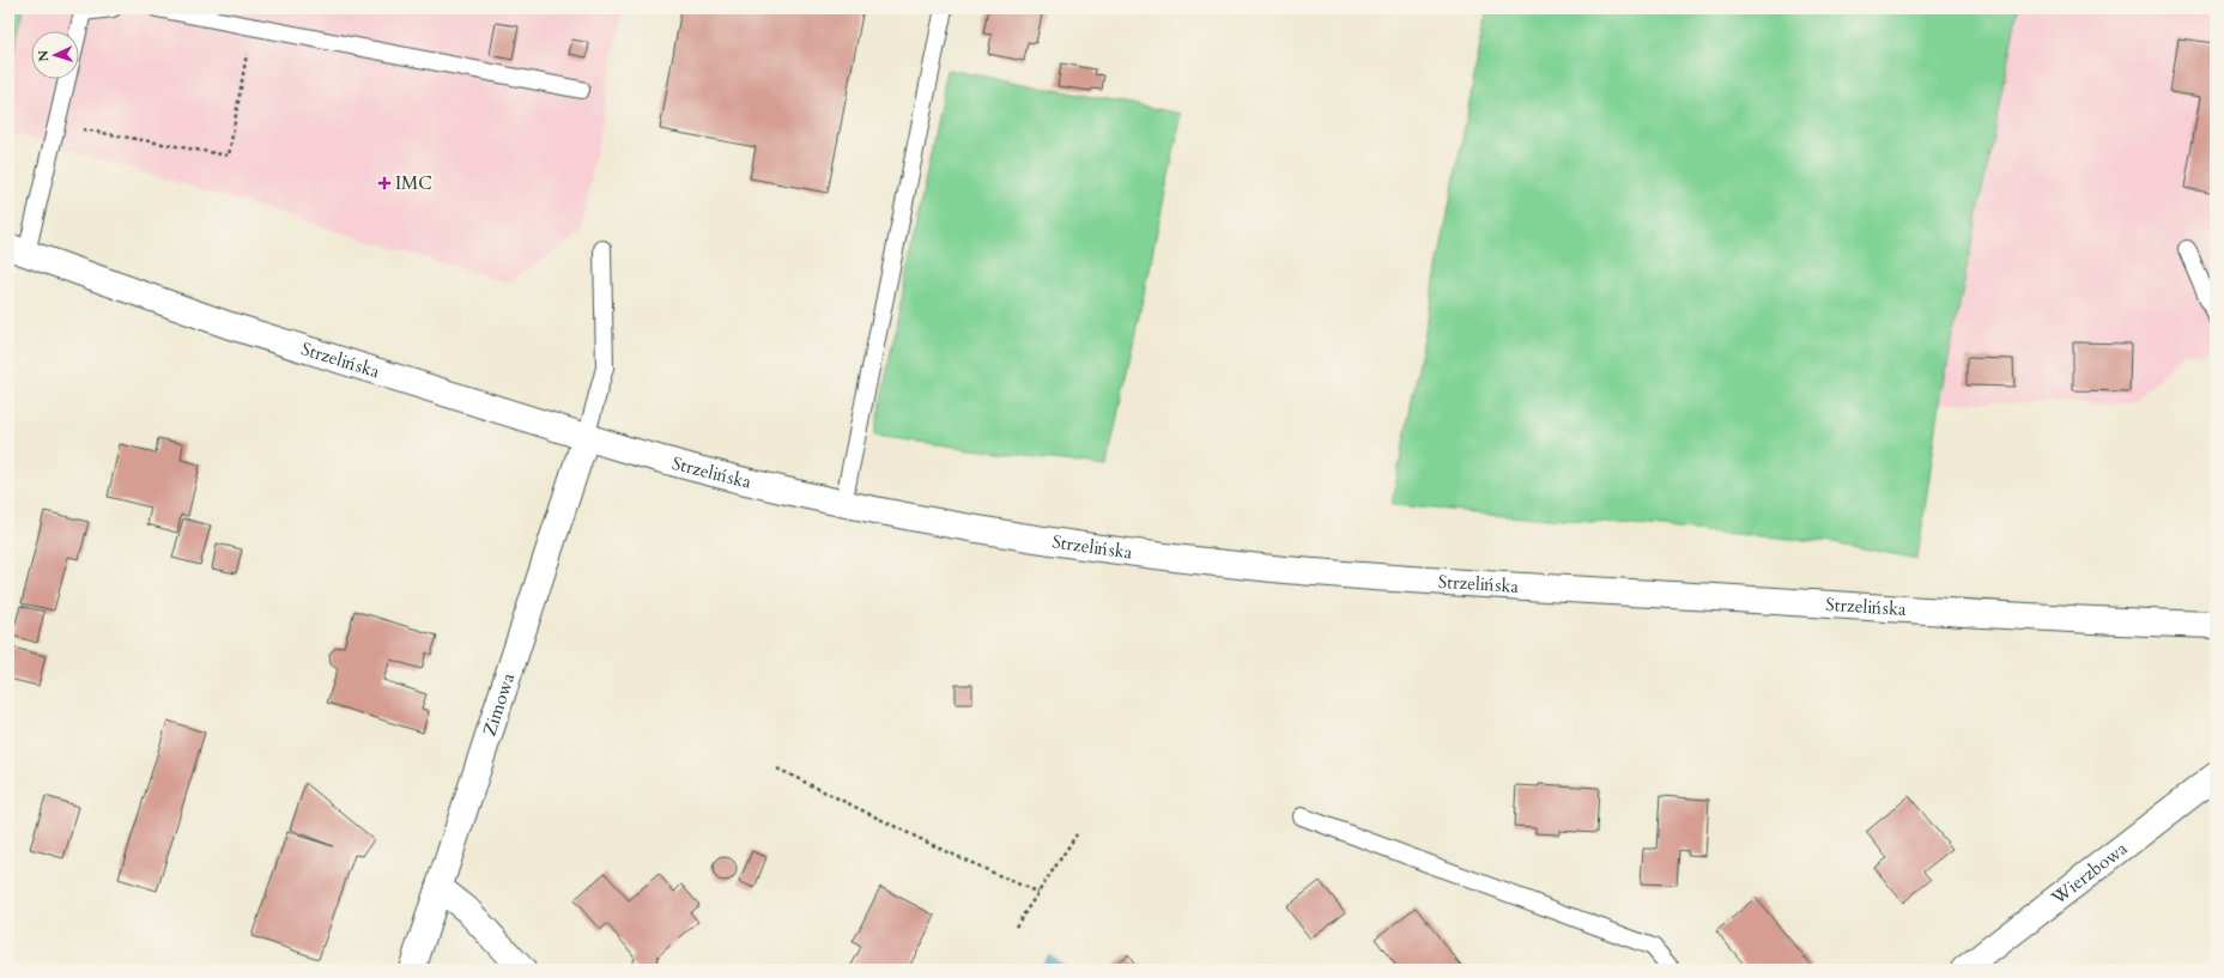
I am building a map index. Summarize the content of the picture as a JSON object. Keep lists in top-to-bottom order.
{
  "streets": {
    "main road": ["Strzelińska", "Zimowa", "Wierzbowa"]
  },
  "crossings": [
    ["Strzelińska", "Zimowa"]
  ],
  "places": {
    "health": ["IMC"]
  },
  "north": "left"
}
